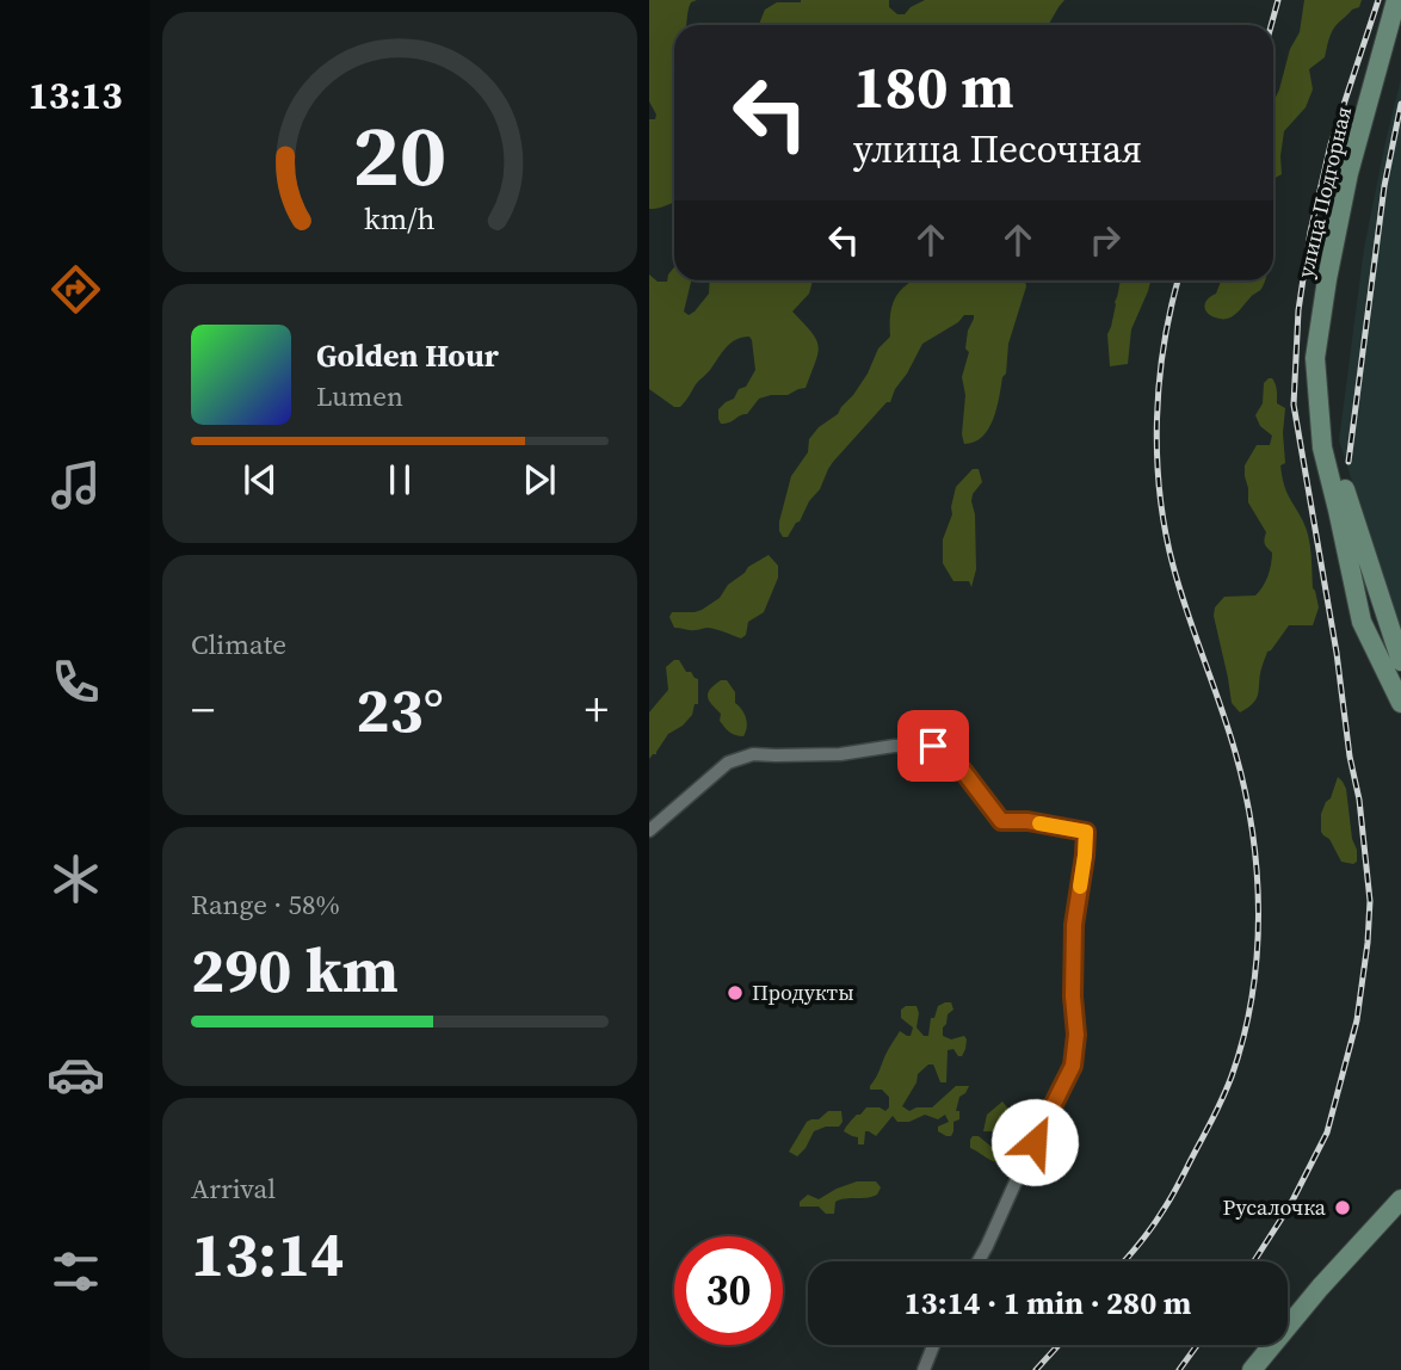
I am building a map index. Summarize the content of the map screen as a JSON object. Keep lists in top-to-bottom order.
{
  "streets": {
    "main road": ["улица Подгорная"]
  },
  "places": ["Продукты", "Русалочка"],
  "page": {
    "tabs": "13:13",
    "turn": ["180 m", "улица Песочная"],
    "song": ["Golden Hour", "Lumen"],
    "tile": [
      "Climate",
      ["Range · 58%", "290 km"],
      ["Arrival", "13:14"]
    ],
    "heat": ["−", "23°", "+"],
    "limit": "30",
    "trip": "13:14 · 1 min · 280 m",
    "gauge": ["20", "km/h"]
  }
}
